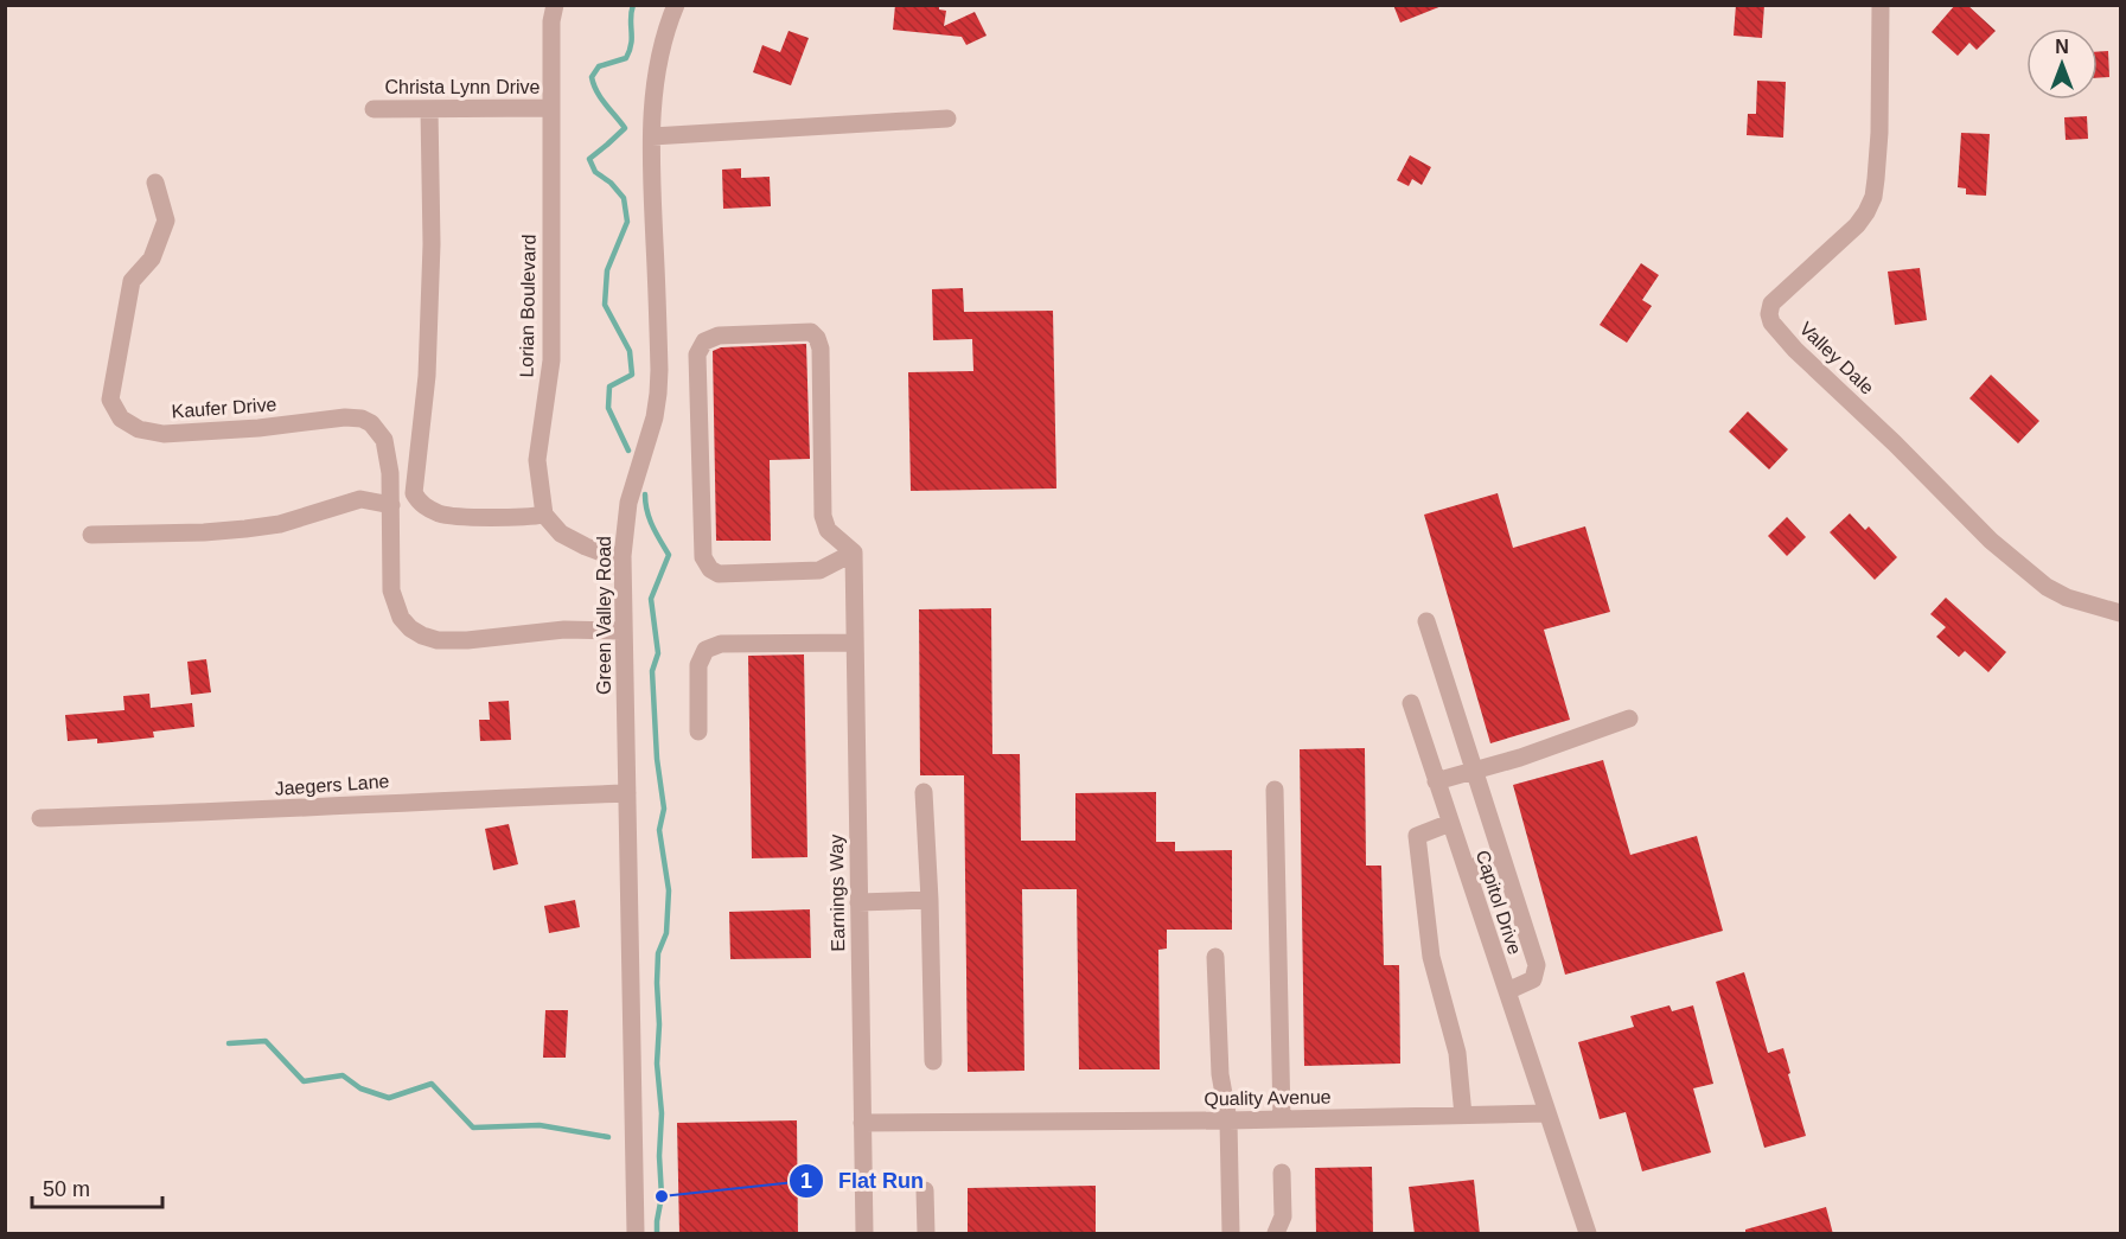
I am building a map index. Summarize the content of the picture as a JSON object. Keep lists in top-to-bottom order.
{
  "streets": {
    "street": [
      "Christa Lynn Drive",
      "Lorian Boulevard",
      "Valley Dale",
      "Kaufer Drive",
      "Green Valley Road",
      "Jaegers Lane",
      "Earnings Way",
      "Capitol Drive",
      "Quality Avenue"
    ]
  },
  "crossings": [
    ["Christa Lynn Drive", "Lorian Boulevard"],
    ["Kaufer Drive", "Green Valley Road"],
    ["Green Valley Road", "Jaegers Lane"],
    ["Earnings Way", "Quality Avenue"],
    ["Capitol Drive", "Quality Avenue"]
  ],
  "places": ["Flat Run"],
  "scale_bar": "50 m",
  "north": "top"
}
